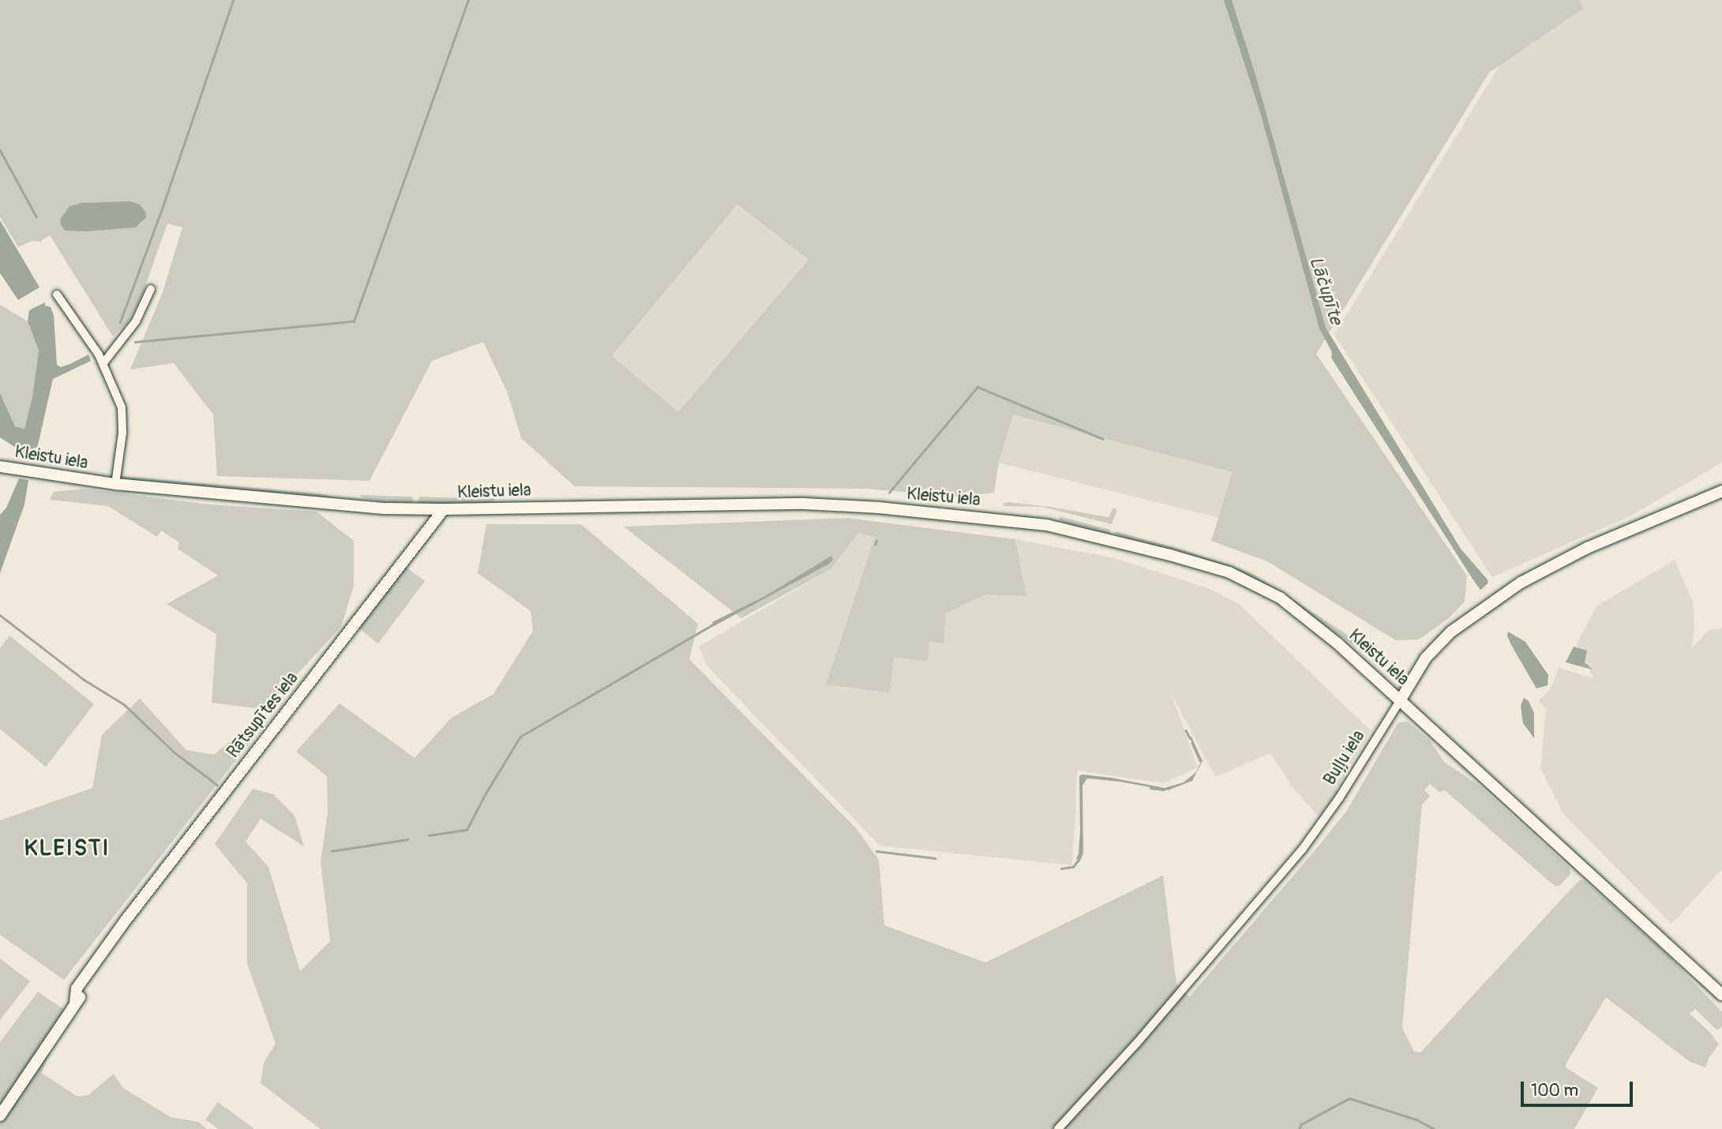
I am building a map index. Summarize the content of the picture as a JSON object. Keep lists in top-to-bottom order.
{
  "streets": {
    "main road": ["Kleistu iela", "Rātsupītes iela", "Buļļu iela"]
  },
  "crossings": [
    ["Kleistu iela", "Rātsupītes iela"],
    ["Kleistu iela", "Buļļu iela"]
  ],
  "districts": ["KLEISTI"],
  "water": ["Lāčupīte"],
  "scale_bar": "100 m"
}
